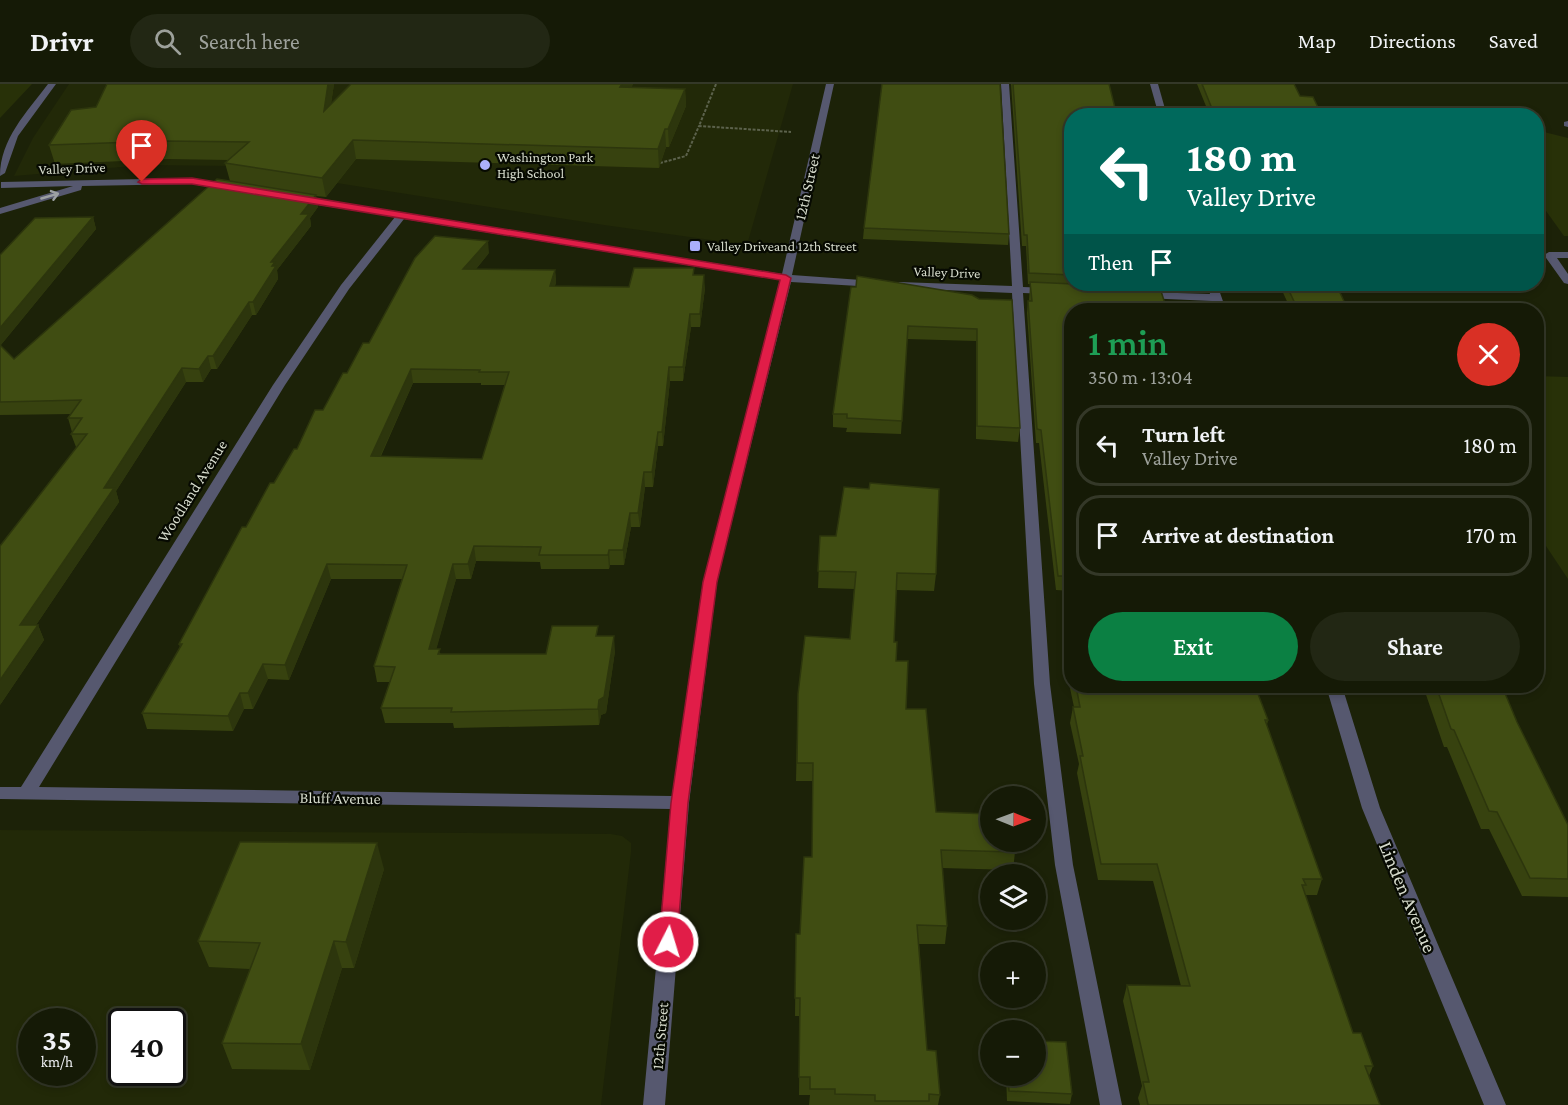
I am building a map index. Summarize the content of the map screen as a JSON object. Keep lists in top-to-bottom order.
{
  "streets": {
    "street": [
      "Valley Drive",
      "12th Street",
      "Woodland Avenue",
      "Bluff Avenue",
      "Linden Avenue"
    ]
  },
  "crossings": [
    ["Valley Drive", "12th Street"],
    ["Valley Drive", "Woodland Avenue"],
    ["12th Street", "Bluff Avenue"],
    ["Woodland Avenue", "Bluff Avenue"]
  ],
  "places": {
    "other": ["Washington Park High School"],
    "transit": ["Valley Driveand 12th Street"]
  },
  "north": "right",
  "page": {
    "header": "Drivr",
    "search": "Search here",
    "nav": ["Map", "Directions", "Saved"],
    "turn": ["180 m", "Valley Drive"],
    "then": "Then",
    "heading": ["1 min", "350 m · 13:04"],
    "list": [
      {
        "name": "Turn left",
        "note": "Valley Drive",
        "value": "180 m"
      },
      {
        "name": "Arrive at destination",
        "value": "170 m"
      }
    ],
    "buttons": ["Exit", "Share"],
    "map_buttons": ["+", "−"],
    "speed": "35 km/h",
    "limit": "40"
  }
}
